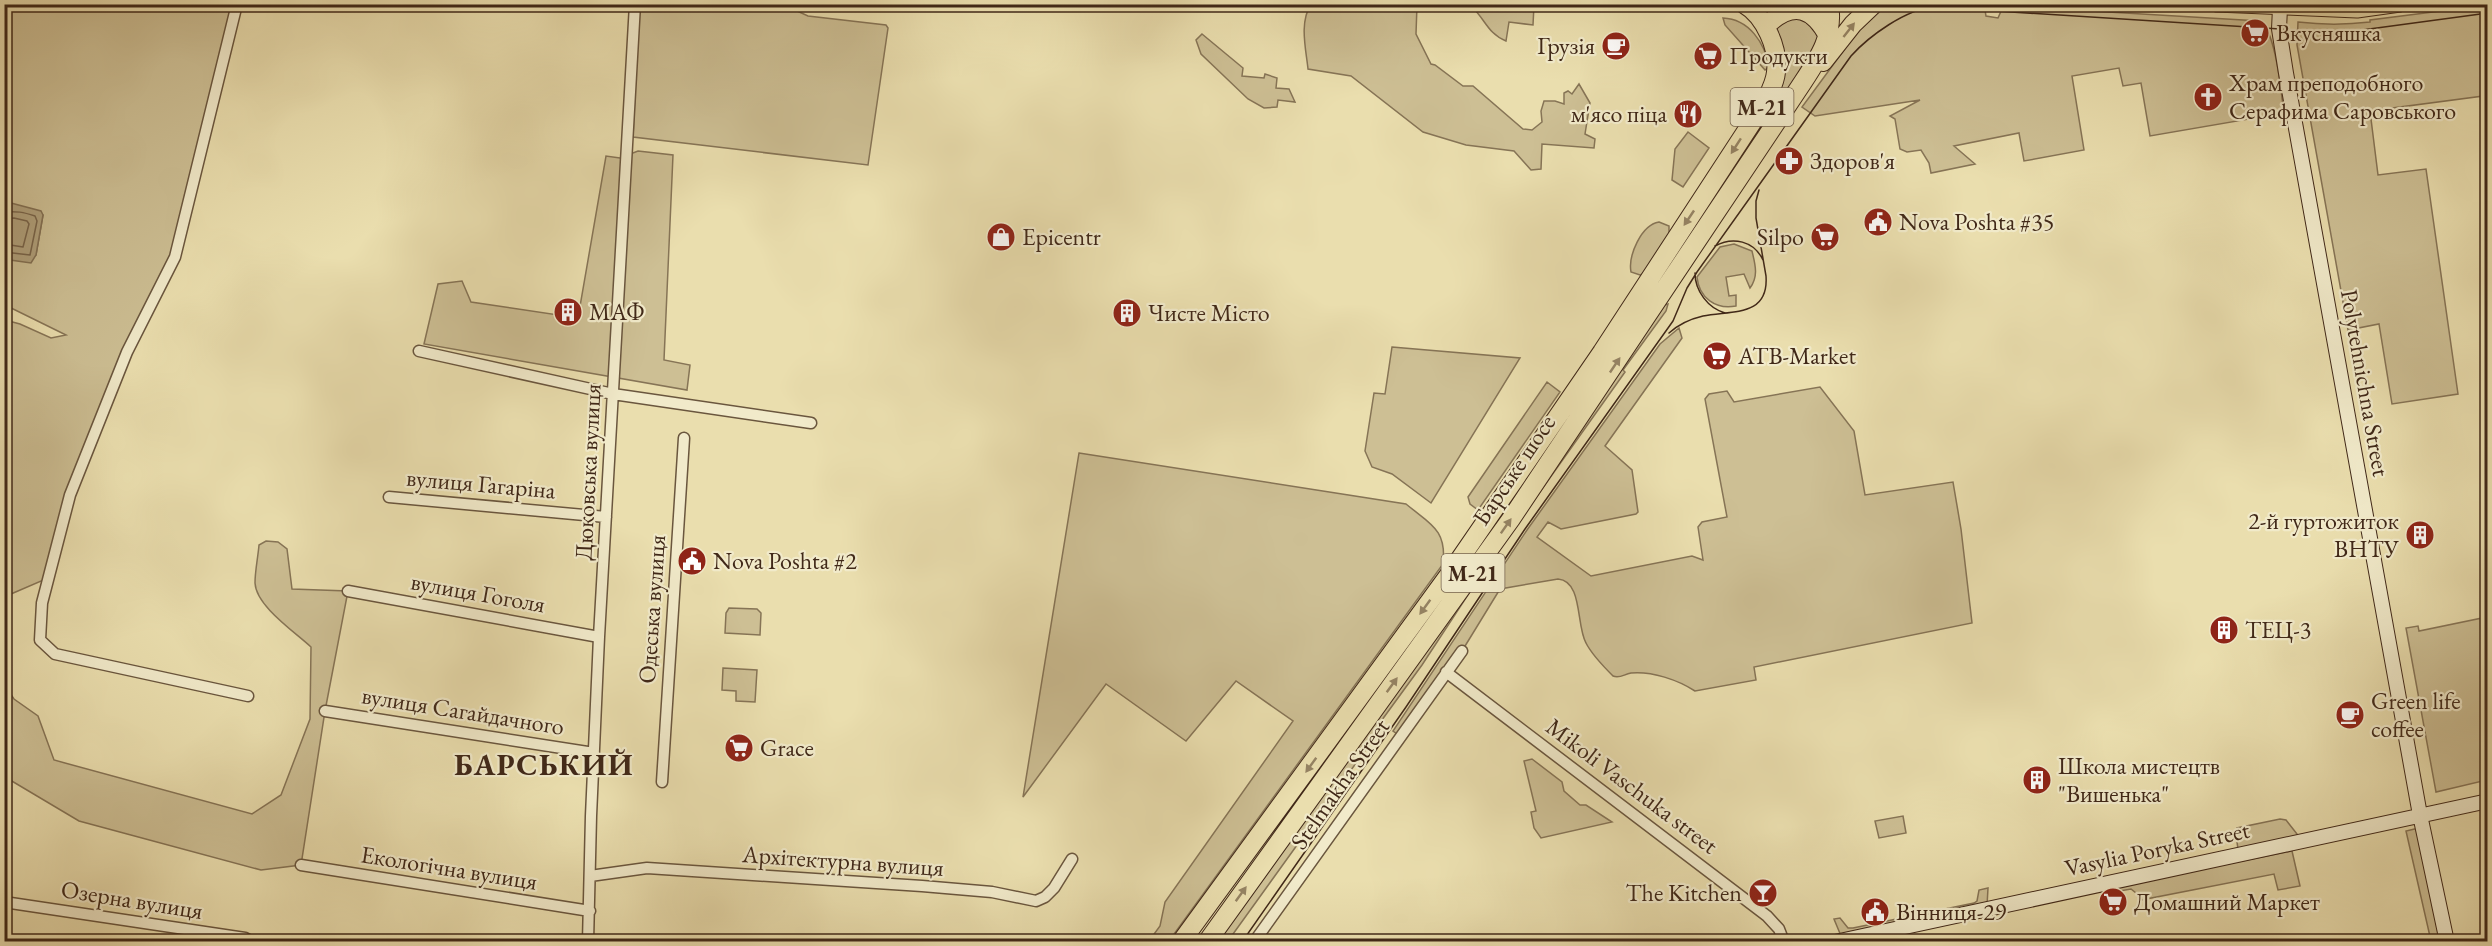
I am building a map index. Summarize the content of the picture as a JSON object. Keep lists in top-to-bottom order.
{
  "streets": {
    "highway": ["М-21", "Барське шосе"],
    "street": [
      "Polytehnichna Street",
      "Дюковська вулиця",
      "вулиця Гагаріна",
      "вулиця Гоголя",
      "Одеська вулиця",
      "вулиця Сагайдачного",
      "Stelmakha Street",
      "Mikoli Vaschuka street",
      "Vasylia Poryka Street",
      "Архітектурна вулиця",
      "Екологічна вулиця",
      "Озерна вулиця"
    ]
  },
  "crossings": [
    ["М-21", "Барське шосе"],
    ["Polytehnichna Street", "Vasylia Poryka Street"],
    ["Дюковська вулиця", "вулиця Гагаріна"],
    ["Дюковська вулиця", "вулиця Гоголя"],
    ["Дюковська вулиця", "вулиця Сагайдачного"],
    ["Дюковська вулиця", "Архітектурна вулиця"],
    ["Дюковська вулиця", "Екологічна вулиця"],
    ["Stelmakha Street", "Mikoli Vaschuka street"]
  ],
  "districts": ["БАРСЬКИЙ"],
  "places": {
    "supermarket": [
      "Вкусняшка",
      "Продукти",
      "Silpo",
      "ATB-Market",
      "Grace",
      "Домашний Маркет"
    ],
    "cafe": ["Грузія", "Green life coffee"],
    "church": ["Храм преподобного Серафима Саровського"],
    "restaurant": ["м'ясо піца"],
    "pharmacy": ["Здоров'я"],
    "public building": ["Nova Poshta #35", "Nova Poshta #2", "Вінниця-29"],
    "shop": ["Epicentr"],
    "building": [
      "МАФ",
      "Чисте Місто",
      "2-й гуртожиток ВНТУ",
      "ТЕЦ-3",
      "Школа мистецтв \"Вишенька\""
    ],
    "bar": ["The Kitchen"]
  }
}
